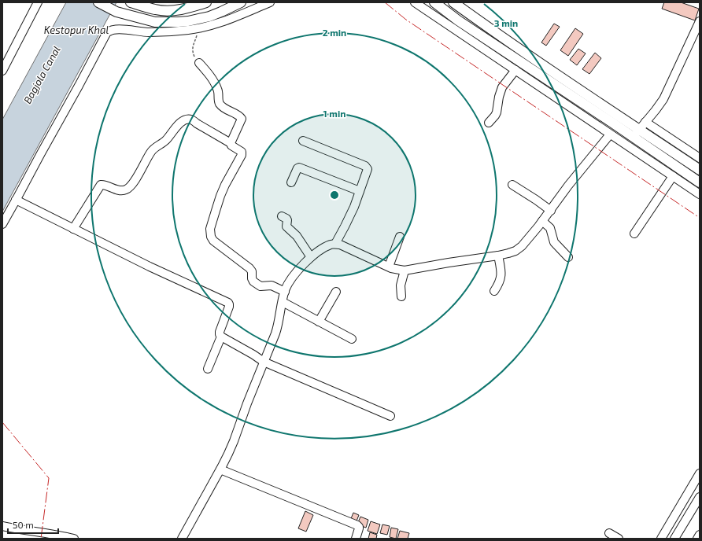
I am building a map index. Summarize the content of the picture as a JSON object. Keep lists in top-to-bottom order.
{
  "water": ["Kestopur Khal", "Bagjola Canal"],
  "scale_bar": "50 m",
  "rings": ["3 min", "2 min", "1 min"]
}
